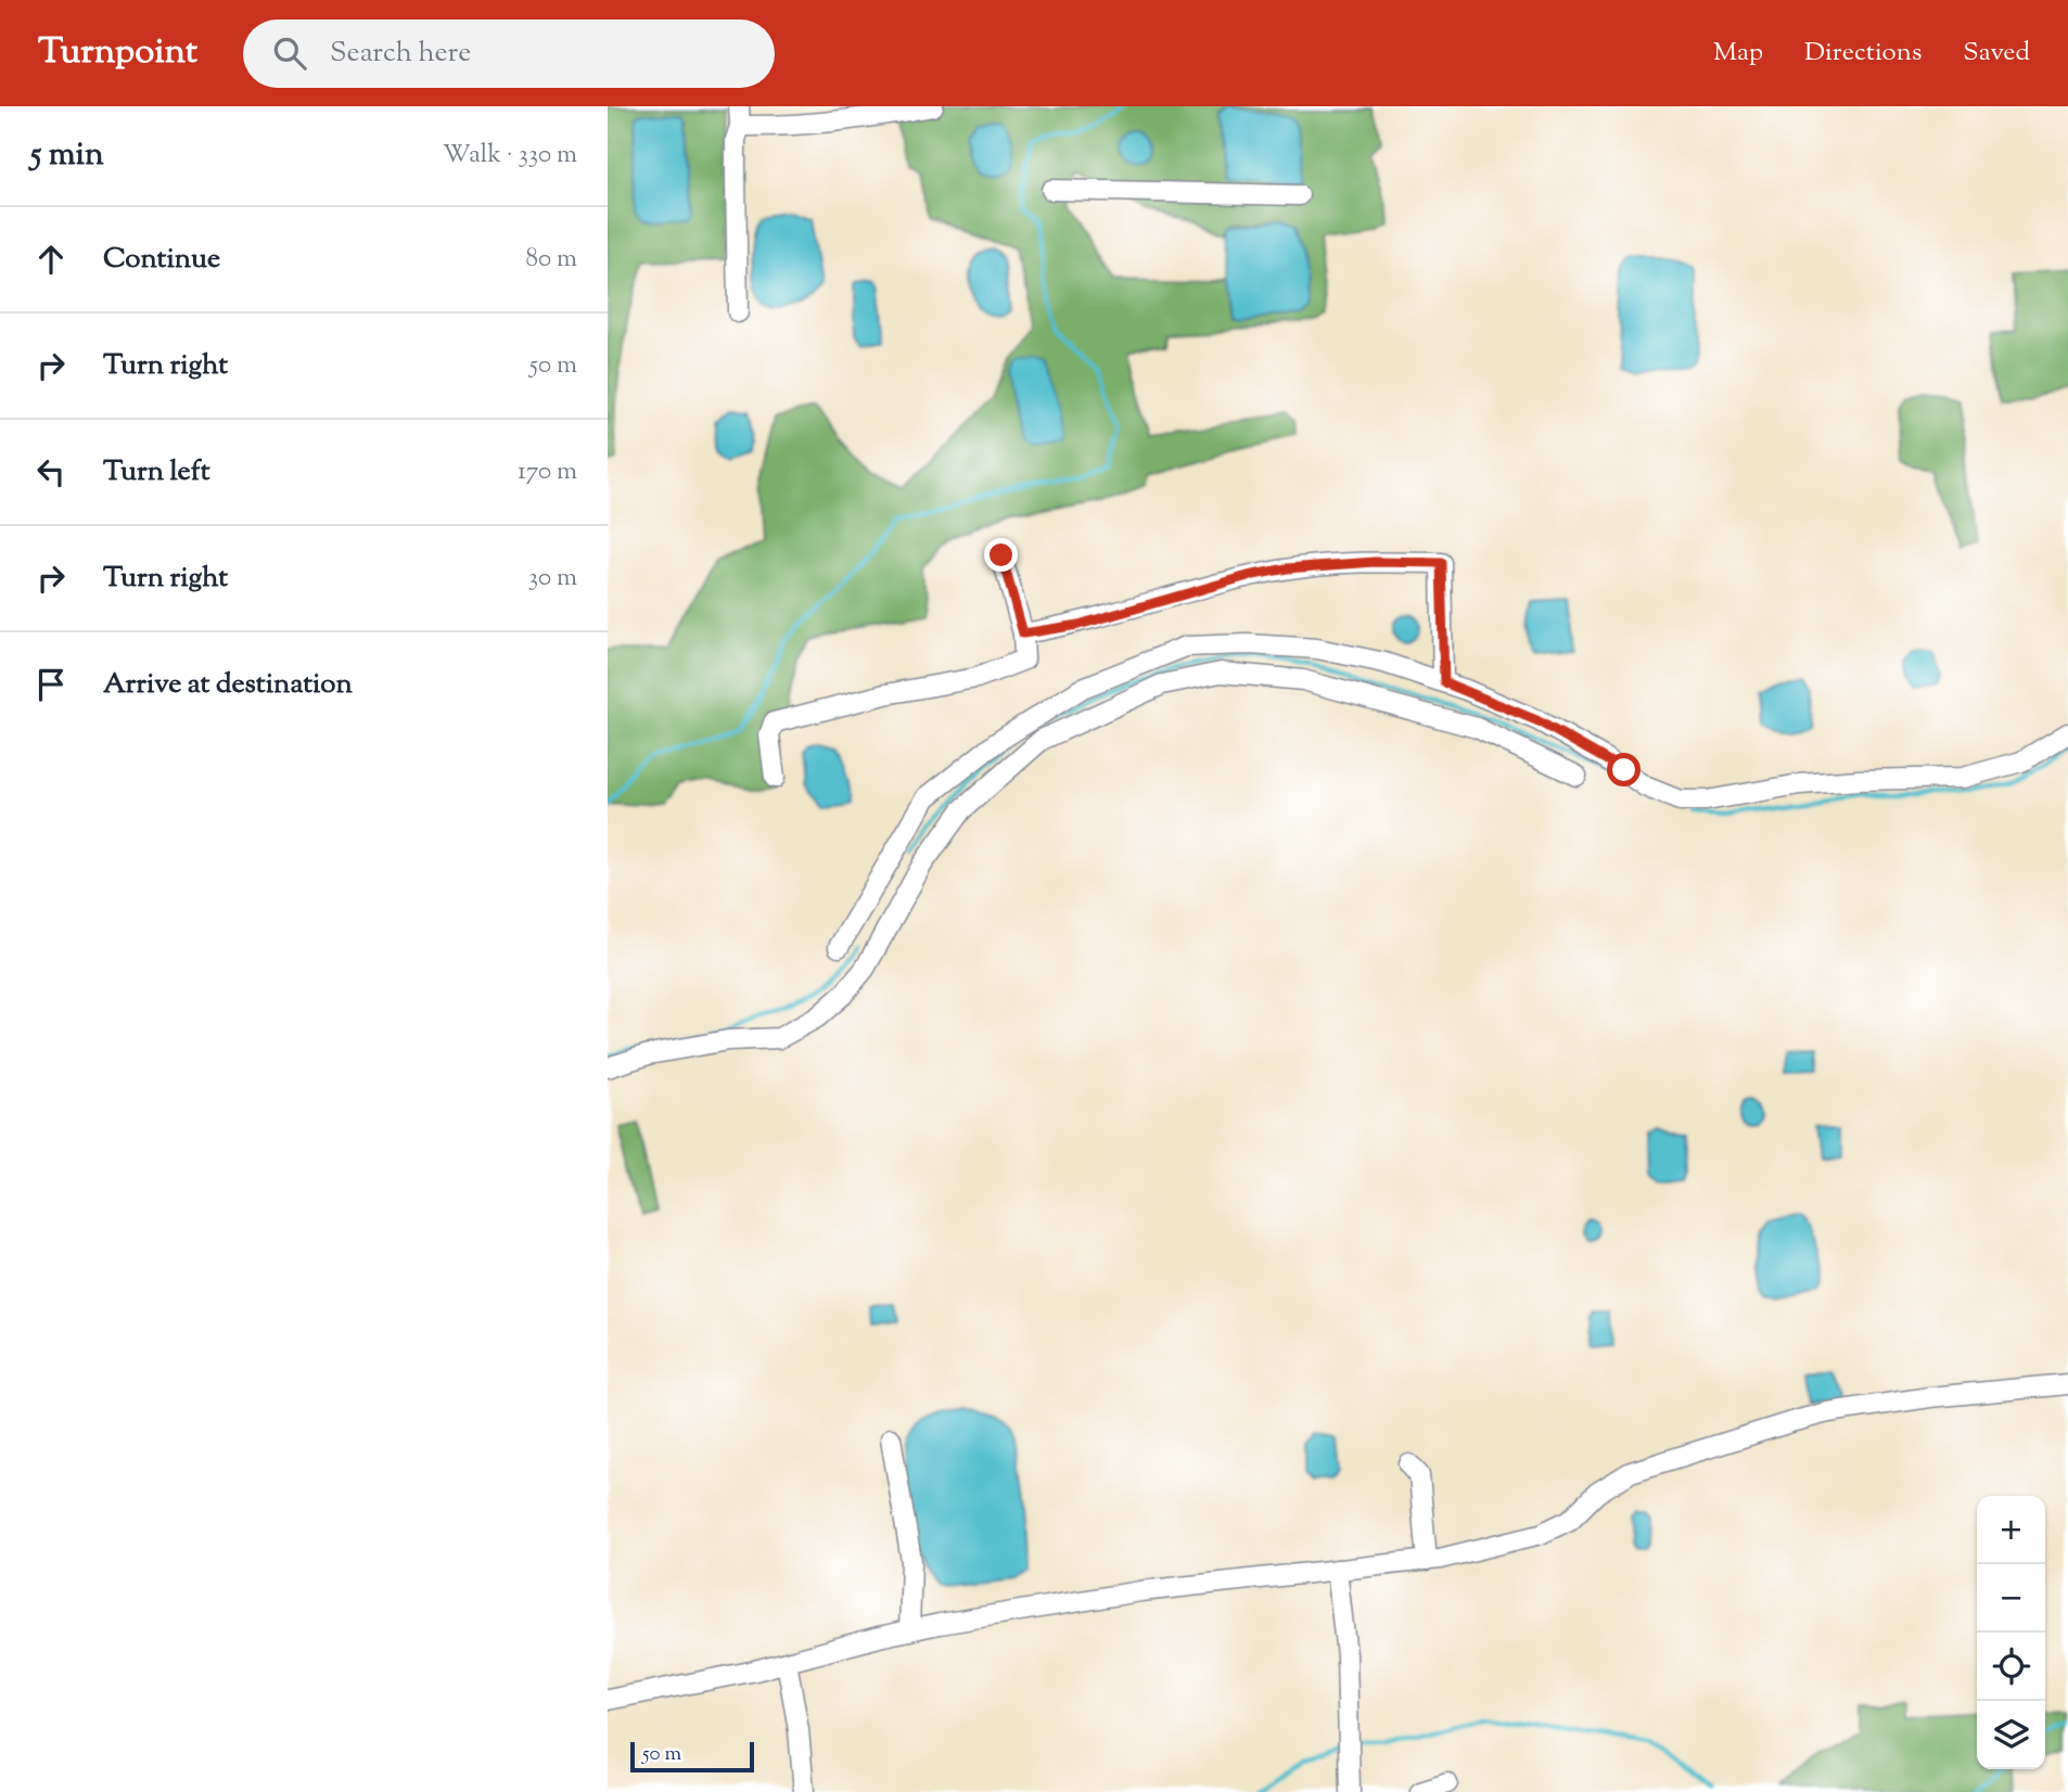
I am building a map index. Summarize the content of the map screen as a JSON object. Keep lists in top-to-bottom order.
{
  "scale_bar": "50 m",
  "page": {
    "header": "Turnpoint",
    "search": "Search here",
    "nav": ["Map", "Directions", "Saved"],
    "heading": ["5 min", "Walk · 330 m"],
    "list": [
      ["Continue", "80 m"],
      ["Turn right", "50 m"],
      ["Turn left", "170 m"],
      ["Turn right", "30 m"],
      "Arrive at destination"
    ],
    "map_buttons": ["+", "−"],
    "scale": "50 m"
  }
}
